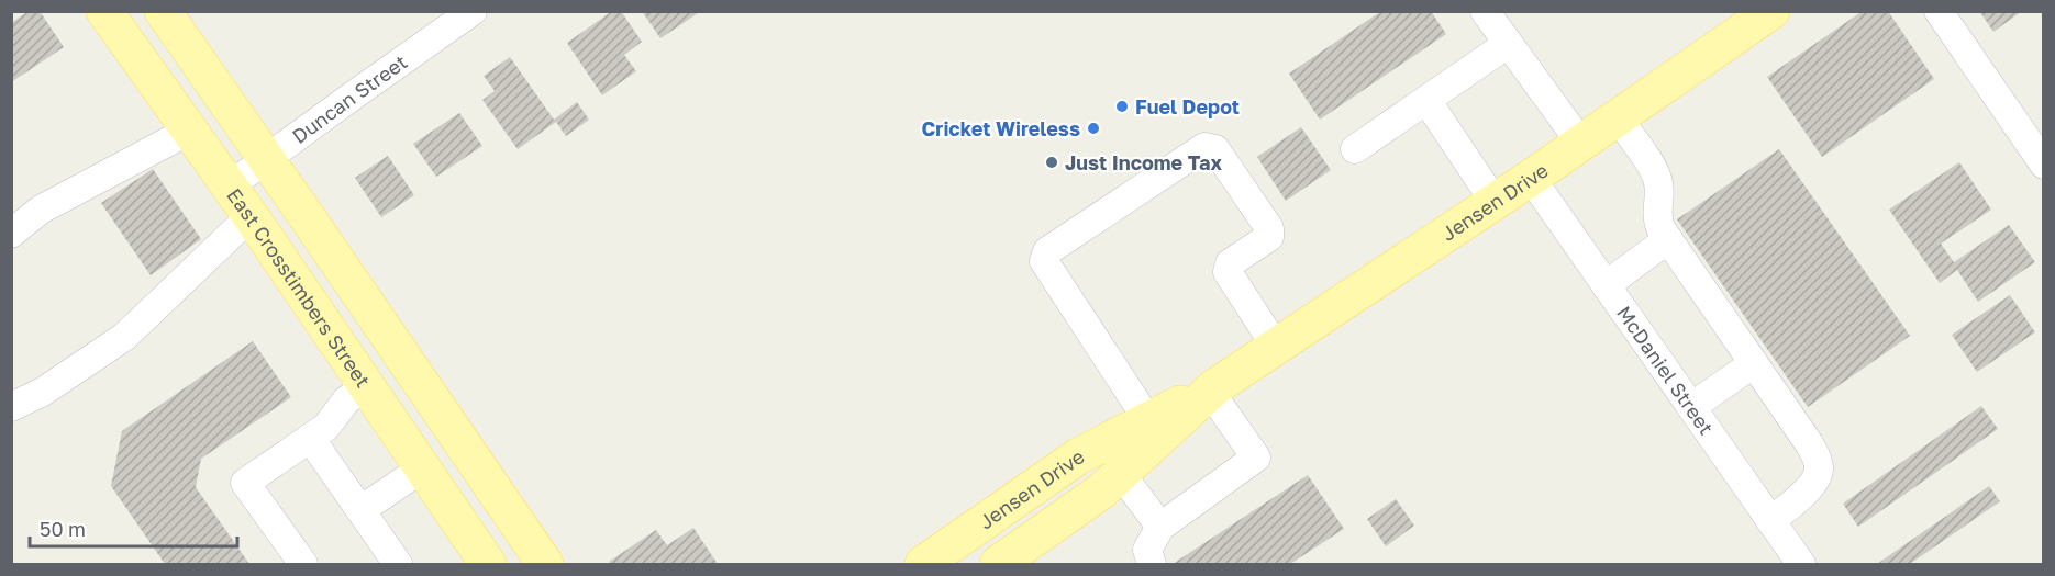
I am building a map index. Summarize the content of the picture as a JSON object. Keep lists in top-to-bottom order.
{
  "streets": {
    "main road": ["Jensen Drive", "East Crosstimbers Street"],
    "street": ["Duncan Street", "McDaniel Street"]
  },
  "crossings": [
    ["Duncan Street", "East Crosstimbers Street"],
    ["Jensen Drive", "McDaniel Street"]
  ],
  "places": ["Fuel Depot", "Cricket Wireless", "Just Income Tax"],
  "scale_bar": "50 m"
}
